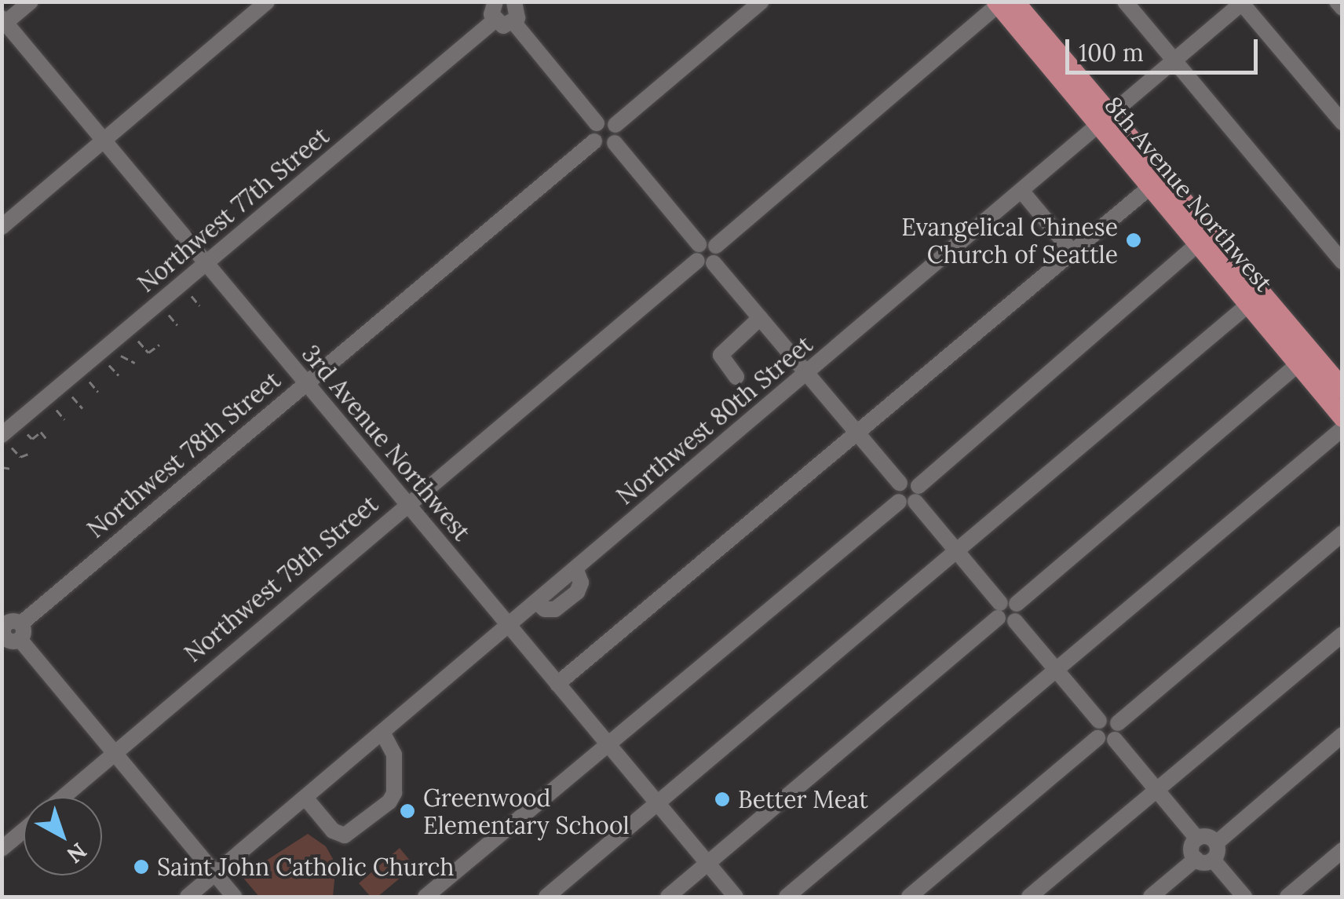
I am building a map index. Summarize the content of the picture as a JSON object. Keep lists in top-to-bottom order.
{
  "streets": {
    "main road": ["8th Avenue Northwest"],
    "street": [
      "Northwest 77th Street",
      "Northwest 80th Street",
      "3rd Avenue Northwest",
      "Northwest 78th Street",
      "Northwest 79th Street"
    ]
  },
  "crossings": [
    ["8th Avenue Northwest", "Northwest 80th Street"],
    ["8th Avenue Northwest", "Northwest 79th Street"],
    ["Northwest 77th Street", "3rd Avenue Northwest"],
    ["Northwest 80th Street", "3rd Avenue Northwest"],
    ["3rd Avenue Northwest", "Northwest 78th Street"],
    ["3rd Avenue Northwest", "Northwest 79th Street"]
  ],
  "places": [
    "Evangelical Chinese Church of Seattle",
    "Better Meat",
    "Greenwood Elementary School",
    "Saint John Catholic Church"
  ],
  "scale_bar": "100 m",
  "north": "bottom right"
}
